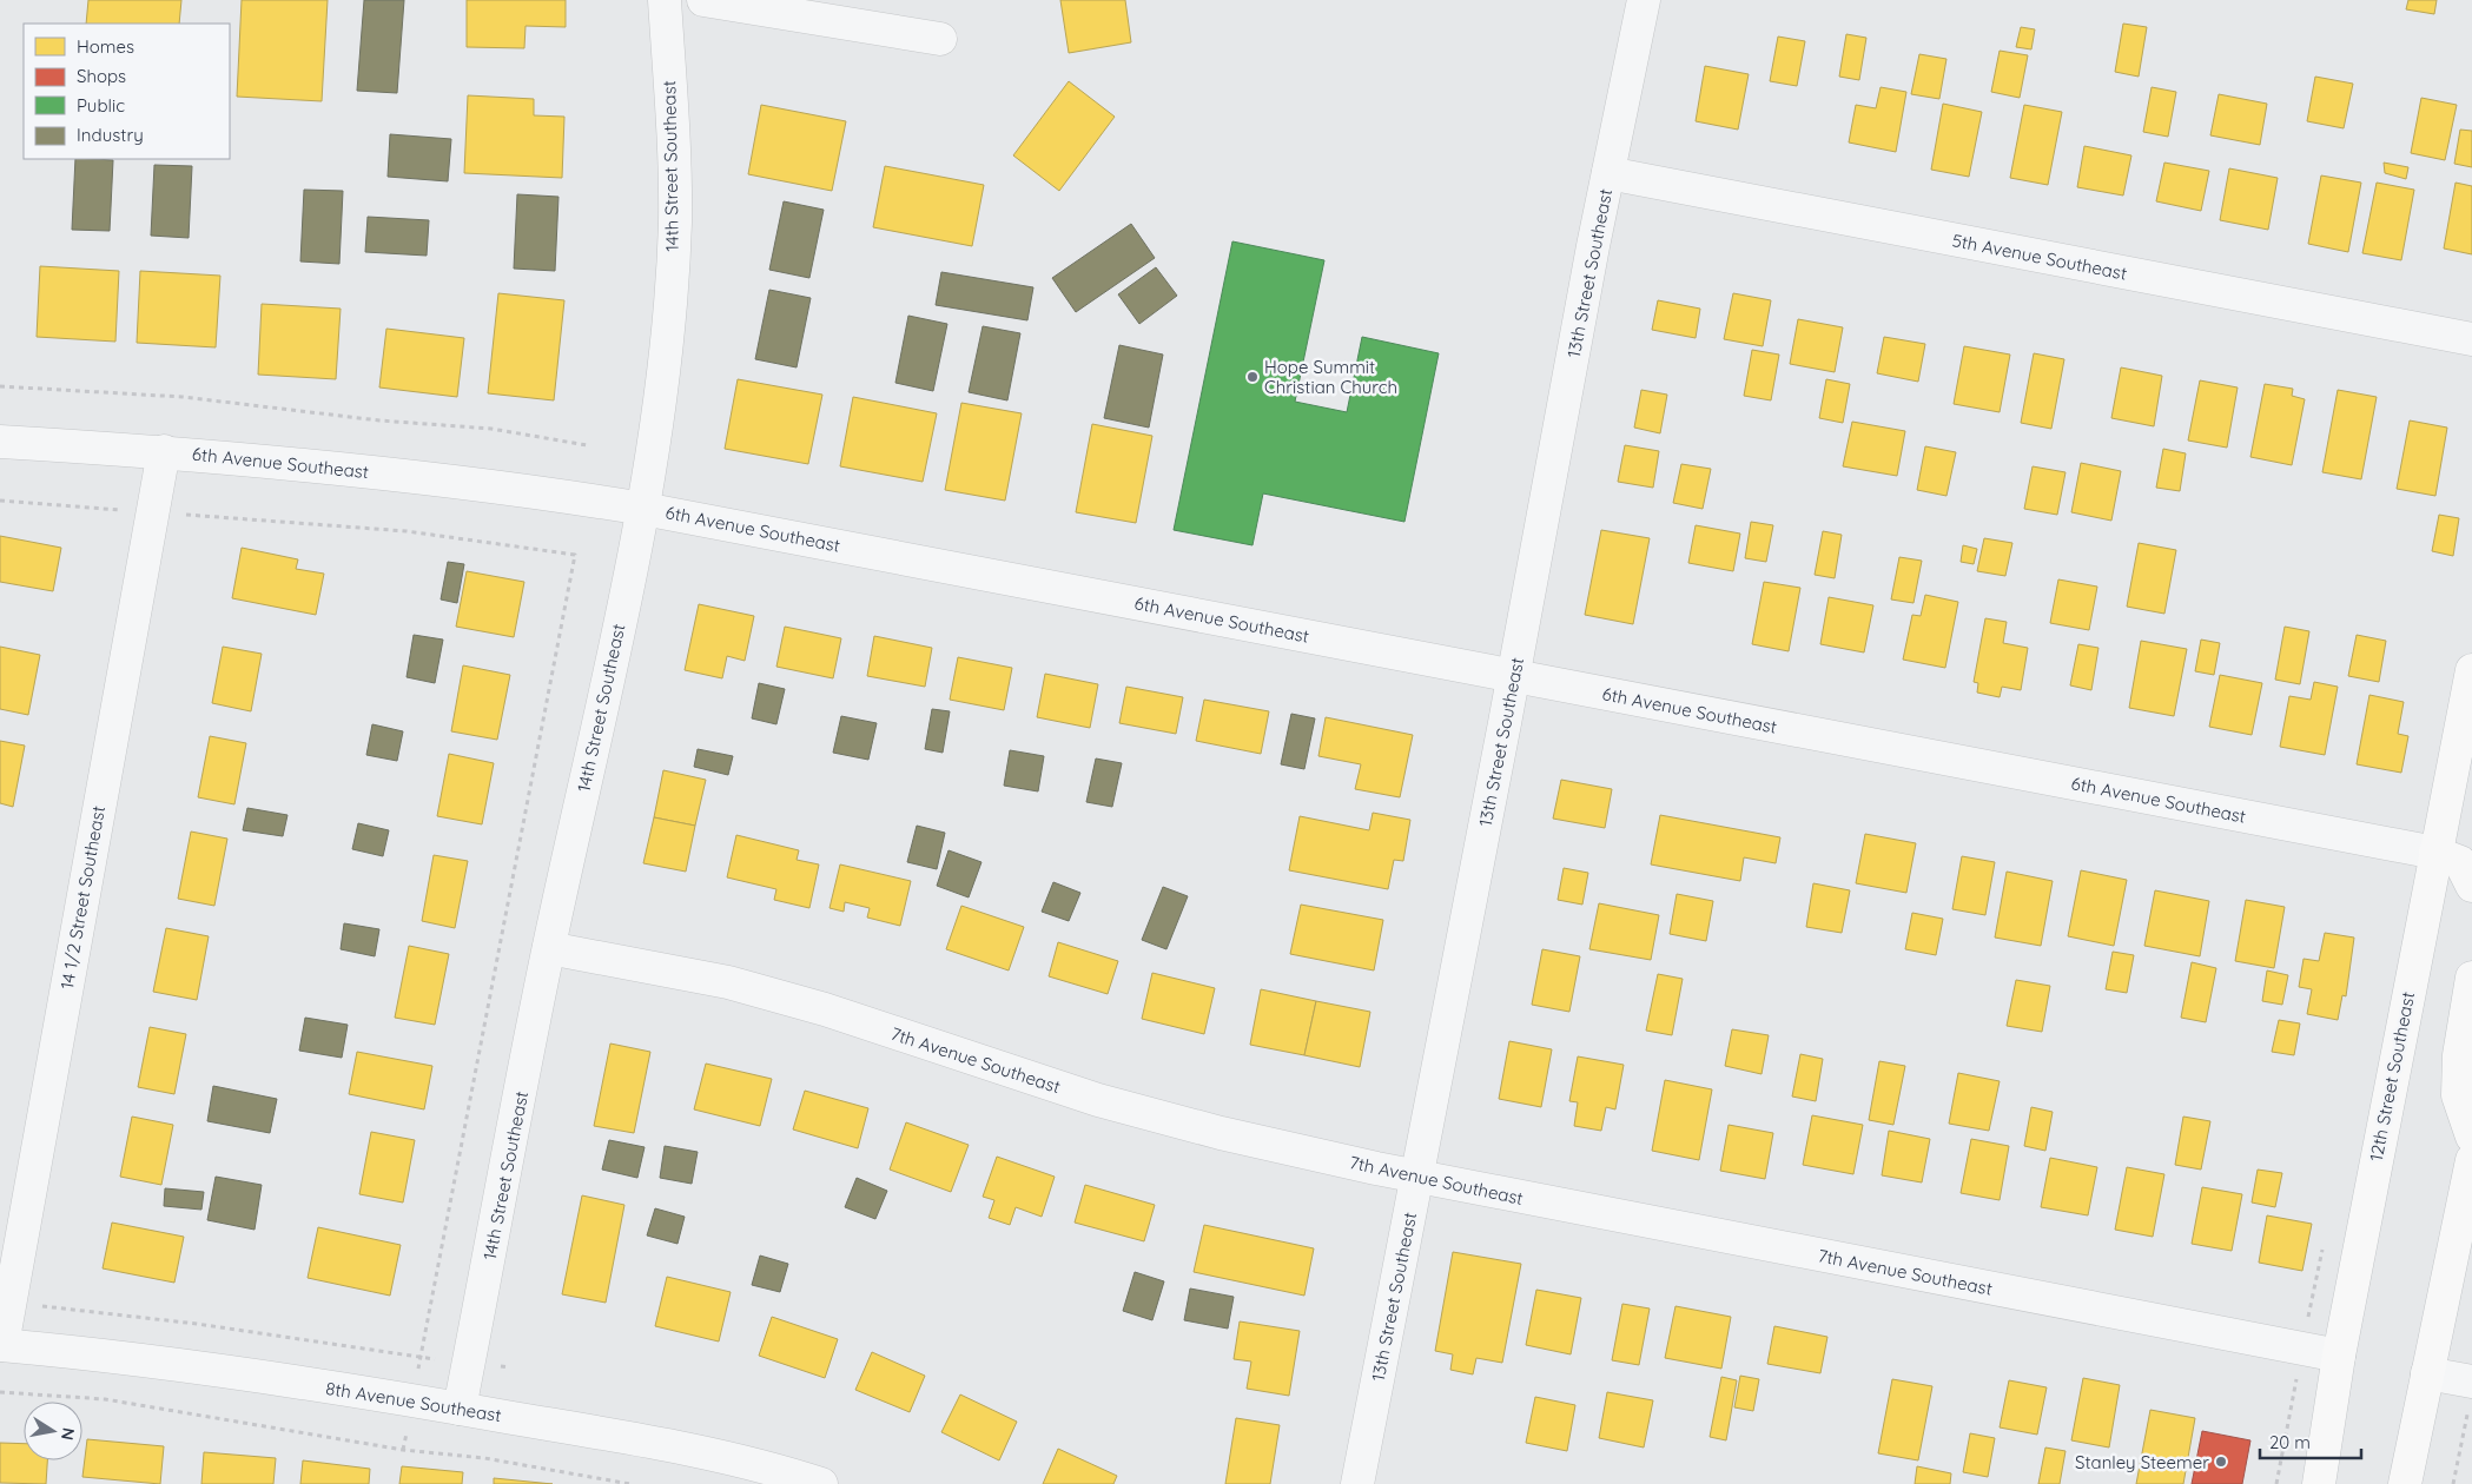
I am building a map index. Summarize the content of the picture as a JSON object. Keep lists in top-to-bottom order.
{
  "streets": {
    "main road": ["12th Street Southeast"],
    "street": [
      "14th Street Southeast",
      "5th Avenue Southeast",
      "13th Street Southeast",
      "6th Avenue Southeast",
      "14 1/2 Street Southeast",
      "7th Avenue Southeast",
      "8th Avenue Southeast"
    ]
  },
  "crossings": [
    ["14th Street Southeast", "6th Avenue Southeast"],
    ["14th Street Southeast", "7th Avenue Southeast"],
    ["14th Street Southeast", "8th Avenue Southeast"],
    ["5th Avenue Southeast", "13th Street Southeast"],
    ["13th Street Southeast", "6th Avenue Southeast"],
    ["13th Street Southeast", "7th Avenue Southeast"],
    ["6th Avenue Southeast", "14 1/2 Street Southeast"],
    ["6th Avenue Southeast", "12th Street Southeast"],
    ["14 1/2 Street Southeast", "8th Avenue Southeast"],
    ["7th Avenue Southeast", "12th Street Southeast"]
  ],
  "places": ["Hope Summit Christian Church", "Stanley Steemer"],
  "legend": [
    "Homes",
    "Shops",
    "Public",
    "Industry"
  ],
  "scale_bar": "20 m",
  "north": "right"
}
